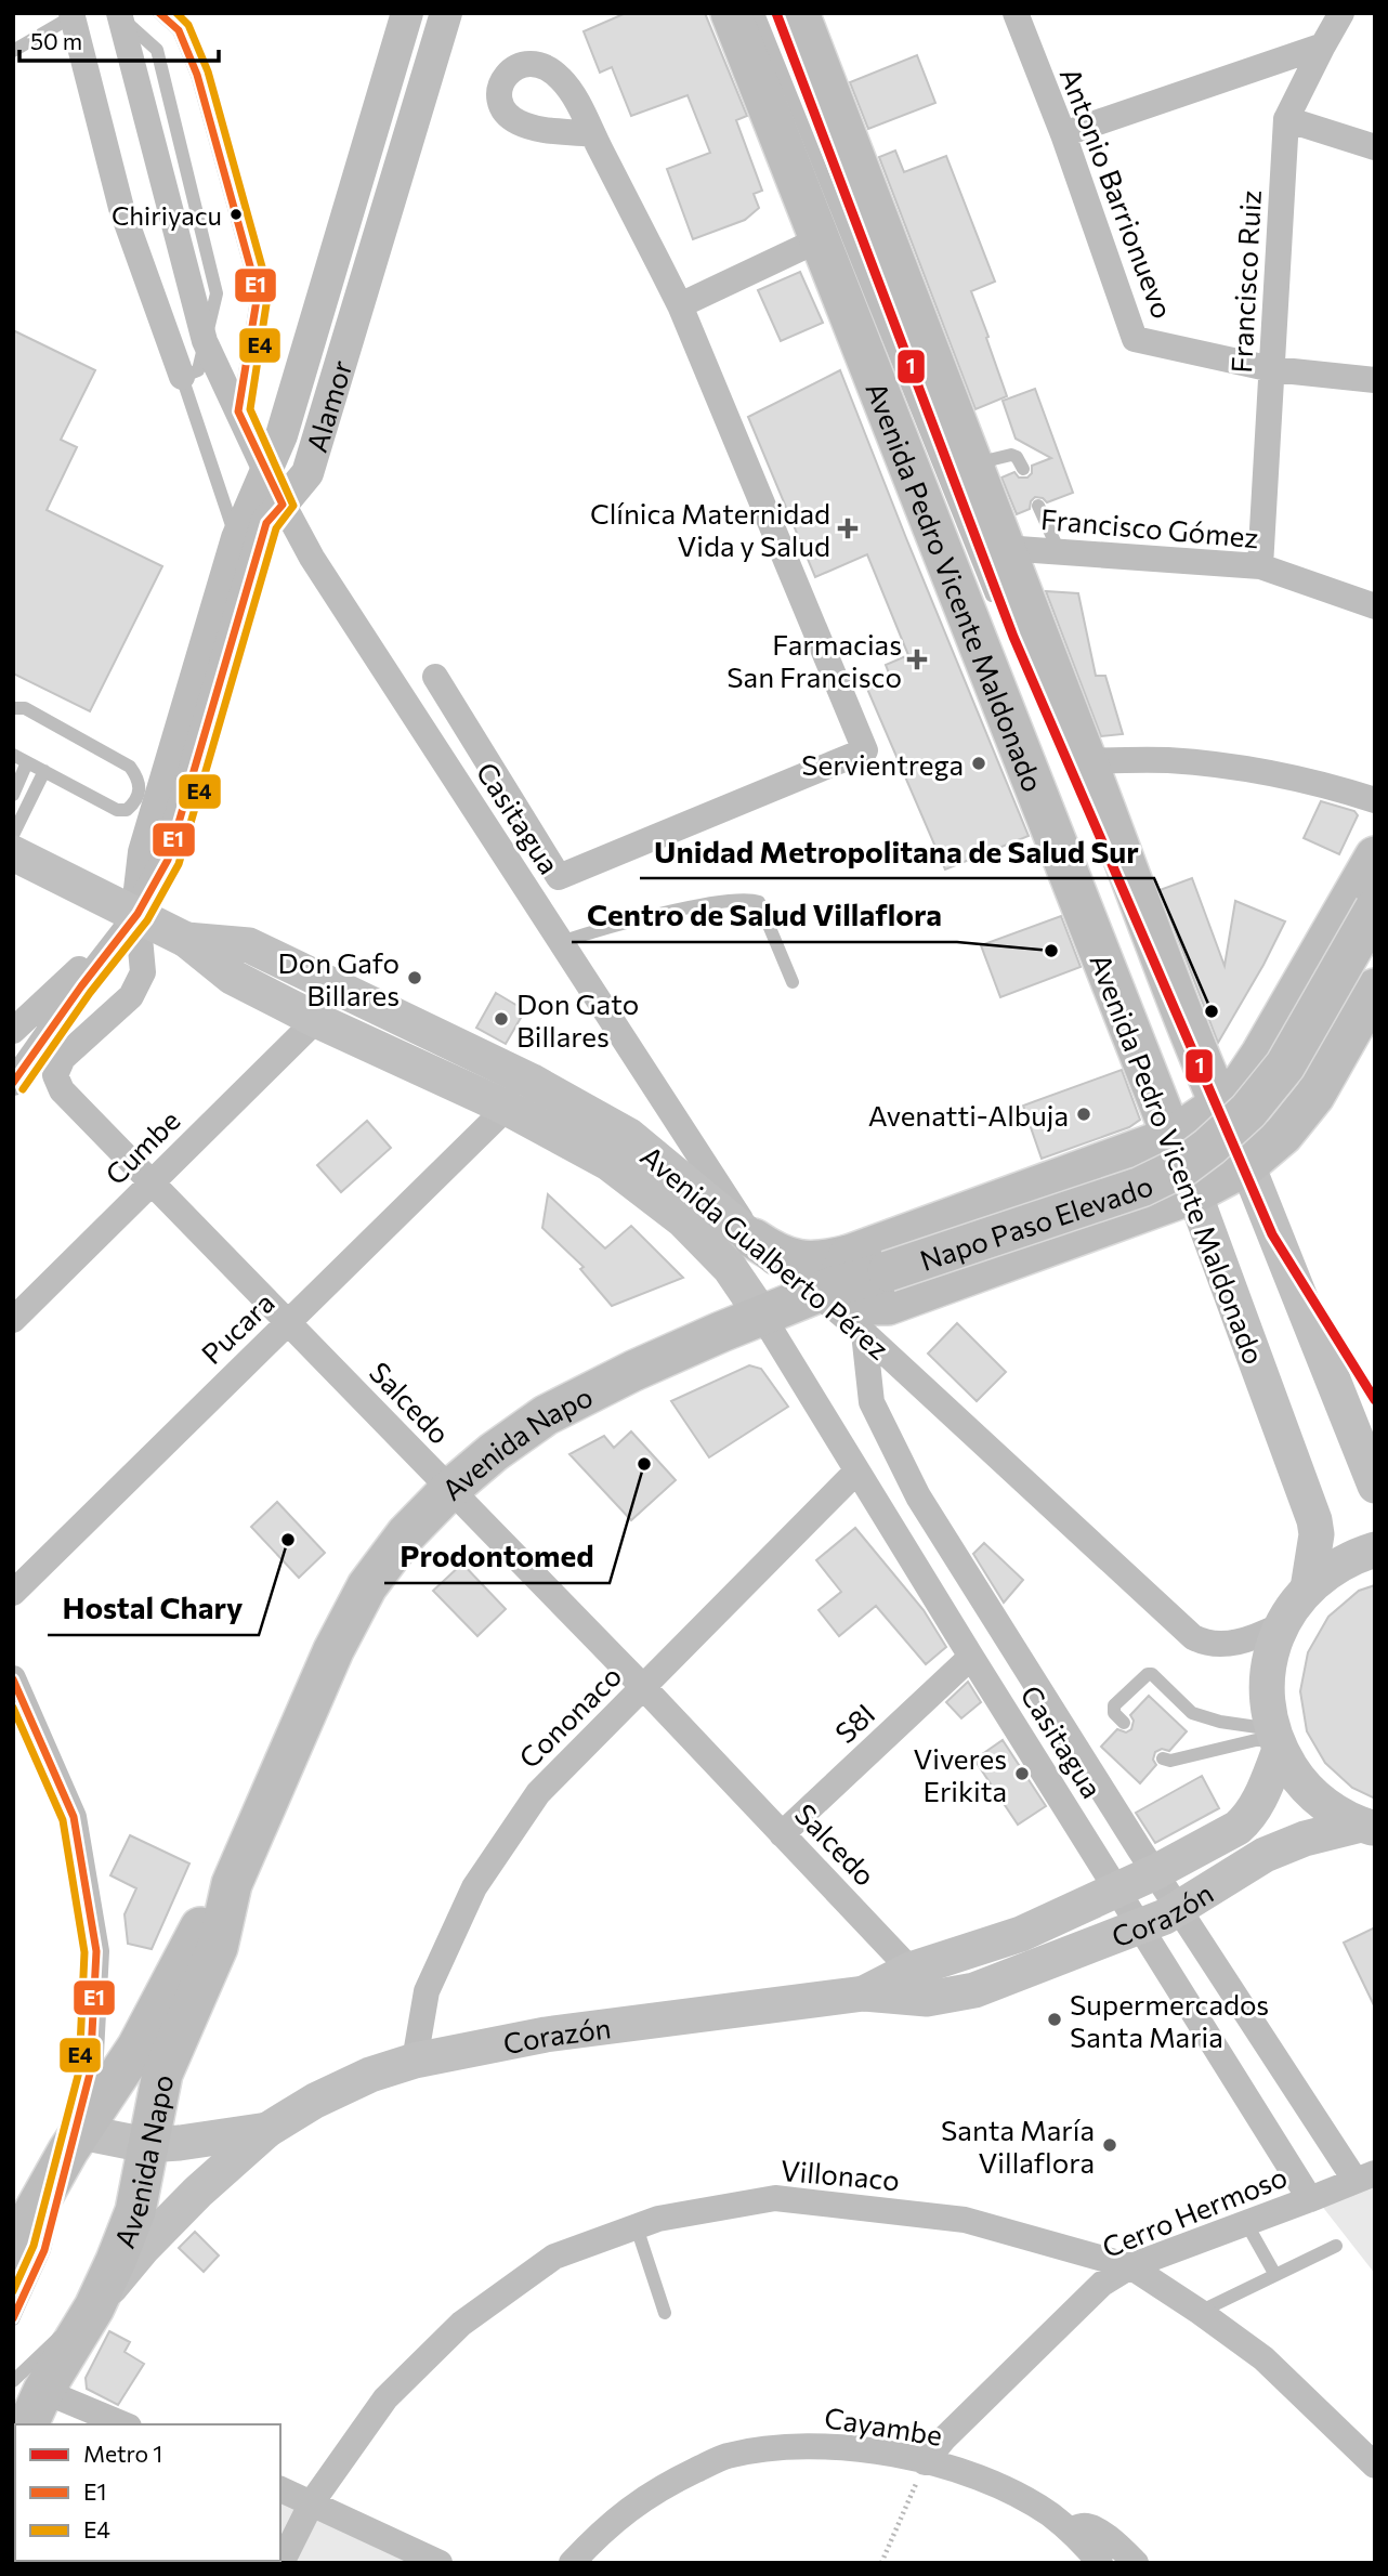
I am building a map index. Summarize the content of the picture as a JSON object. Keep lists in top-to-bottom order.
{
  "streets": {
    "main road": [
      "Avenida Pedro Vicente Maldonado",
      "Napo Paso Elevado",
      "Avenida Gualberto Pérez",
      "Avenida Napo",
      "Corazón"
    ],
    "street": [
      "Antonio Barrionuevo",
      "Francisco Ruiz",
      "Alamor",
      "Francisco Gómez",
      "Casitagua",
      "Cumbe",
      "Pucara",
      "Salcedo",
      "Cononaco",
      "S8I",
      "Villonaco",
      "Cerro Hermoso",
      "Cayambe"
    ]
  },
  "crossings": [
    ["Antonio Barrionuevo", "Francisco Ruiz"],
    ["Francisco Ruiz", "Francisco Gómez"],
    ["Alamor", "Casitagua"],
    ["Alamor", "Avenida Gualberto Pérez"],
    ["Alamor", "Salcedo"],
    ["Francisco Gómez", "Avenida Pedro Vicente Maldonado"],
    ["Avenida Pedro Vicente Maldonado", "Avenida Napo"],
    ["Casitagua", "Avenida Gualberto Pérez"],
    ["Casitagua", "Avenida Napo"],
    ["Casitagua", "Cononaco"],
    ["Casitagua", "S8I"],
    ["Casitagua", "Corazón"],
    ["Casitagua", "Cerro Hermoso"],
    ["Cumbe", "Avenida Gualberto Pérez"],
    ["Cumbe", "Salcedo"],
    ["Napo Paso Elevado", "Avenida Gualberto Pérez"],
    ["Napo Paso Elevado", "Avenida Napo"],
    ["Avenida Gualberto Pérez", "Pucara"],
    ["Avenida Gualberto Pérez", "Avenida Napo"],
    ["Pucara", "Salcedo"],
    ["Salcedo", "Avenida Napo"],
    ["Salcedo", "Cononaco"],
    ["Salcedo", "S8I"],
    ["Salcedo", "Corazón"],
    ["Avenida Napo", "Corazón"],
    ["Cononaco", "Corazón"],
    ["Villonaco", "Cerro Hermoso"],
    ["Cerro Hermoso", "Cayambe"]
  ],
  "places": {
    "other": [
      "Chiriyacu",
      "Servientrega",
      "Centro de Salud Villaflora",
      "Don Gafo Billares",
      "Unidad Metropolitana de Salud Sur",
      "Don Gato Billares",
      "Avenatti-Albuja",
      "Prodontomed",
      "Hostal Chary",
      "Viveres Erikita",
      "Supermercados Santa Maria",
      "Santa María Villaflora"
    ],
    "health": ["Clínica Maternidad Vida y Salud", "Farmacias San Francisco"]
  },
  "lines": ["metro line 1", "transit line E1", "transit line E4"],
  "legend": ["Metro 1", "E1", "E4"],
  "scale_bar": "50 m"
}
